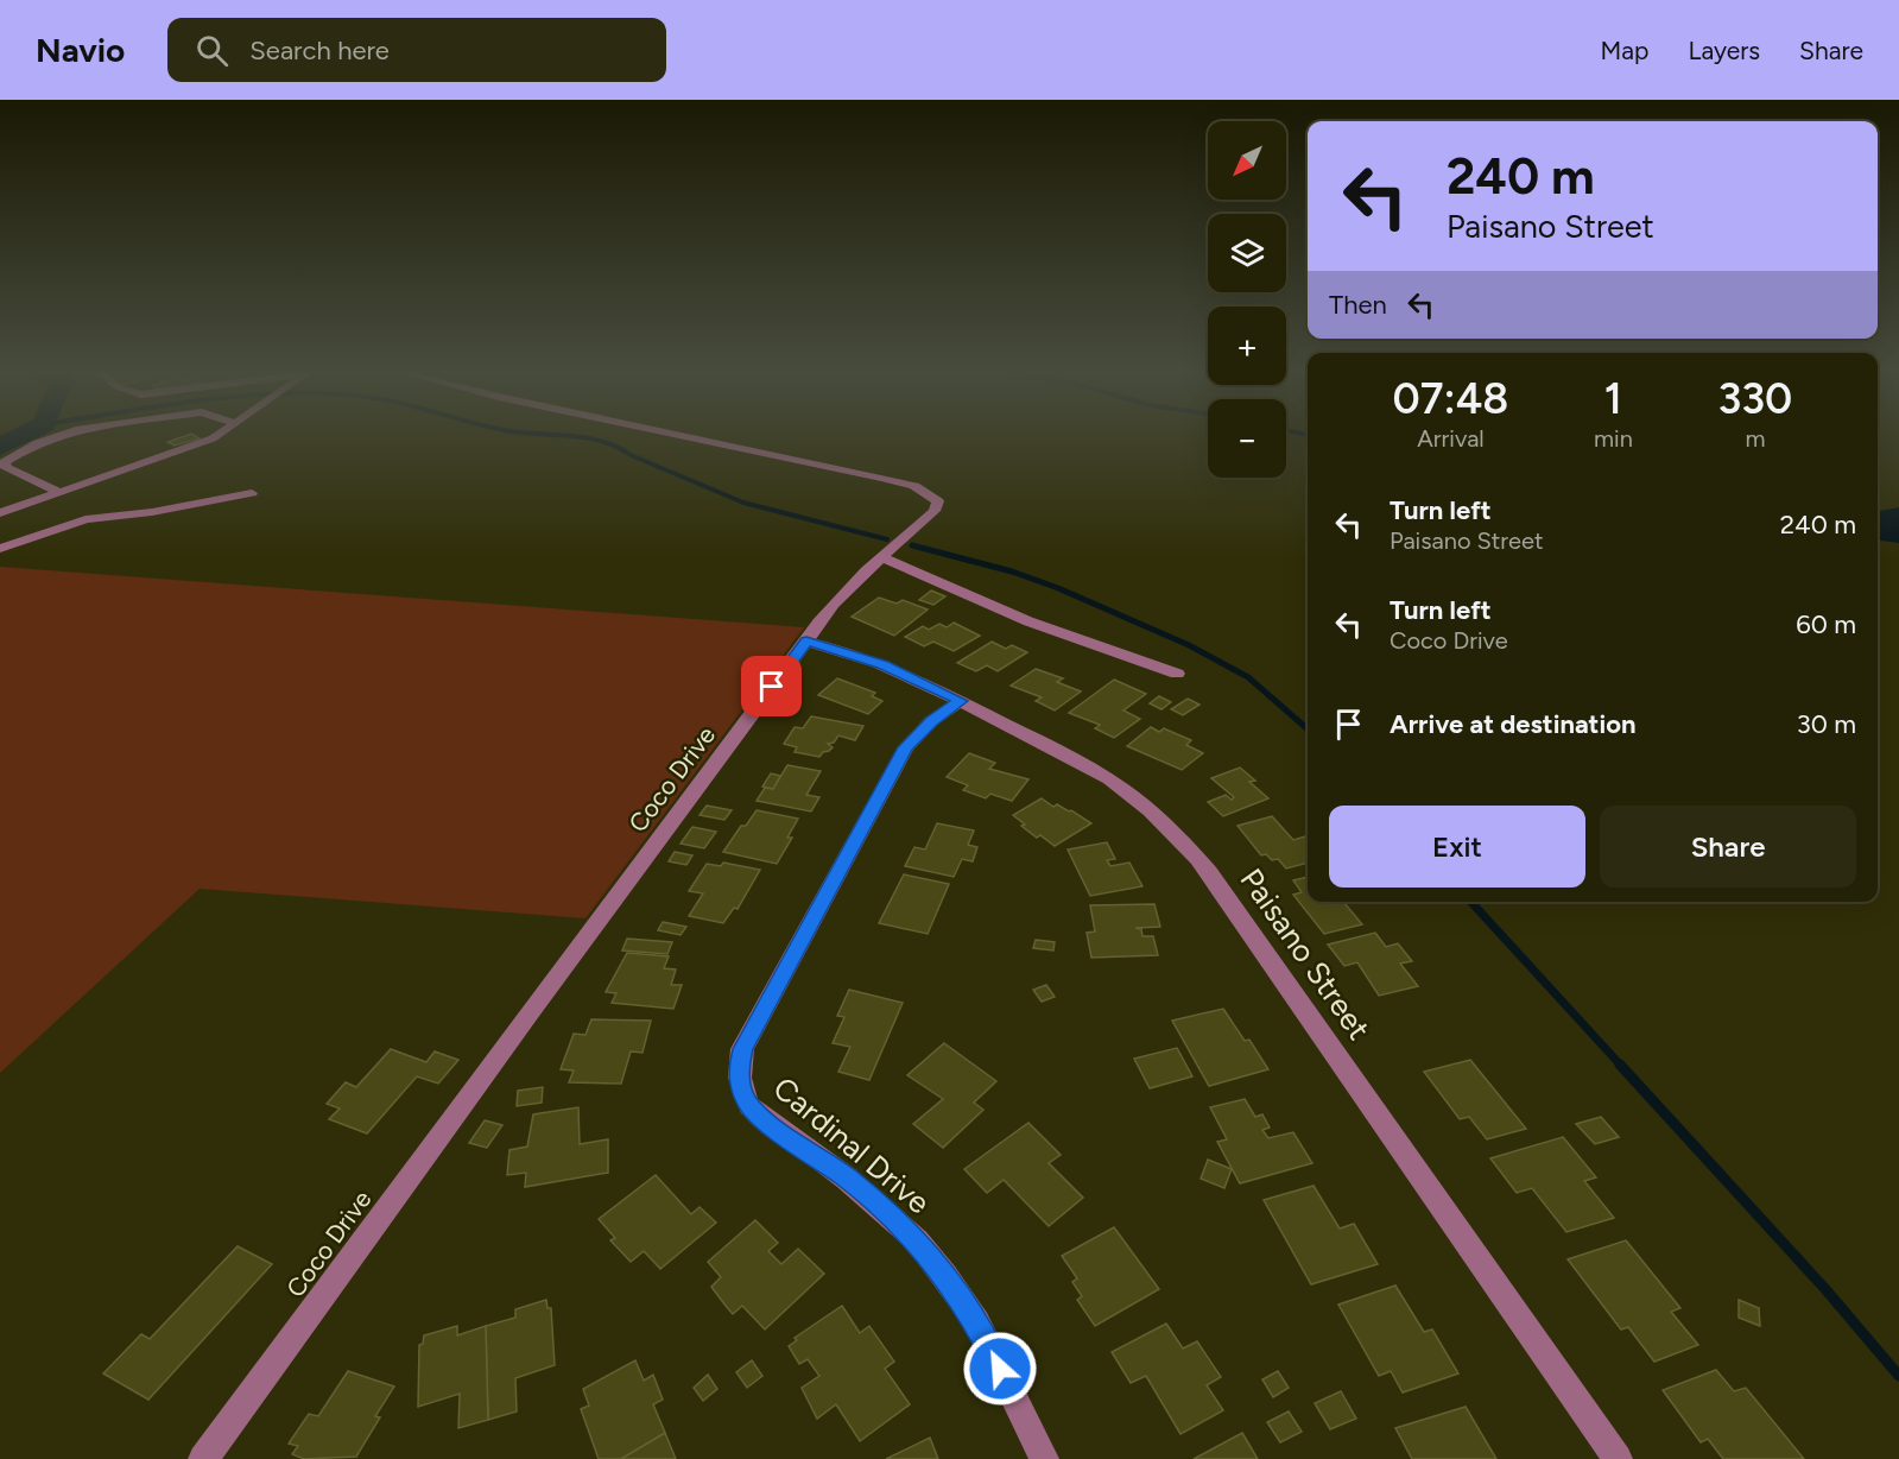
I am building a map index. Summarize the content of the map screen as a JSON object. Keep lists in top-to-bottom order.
{
  "streets": {
    "street": ["Coco Drive", "Paisano Street", "Cardinal Drive"]
  },
  "crossings": [
    ["Coco Drive", "Paisano Street"],
    ["Paisano Street", "Cardinal Drive"]
  ],
  "north": "bottom left",
  "page": {
    "header": "Navio",
    "search": "Search here",
    "nav": ["Map", "Layers", "Share"],
    "map_buttons": ["+", "−"],
    "turn": ["240 m", "Paisano Street"],
    "then": "Then",
    "eta": [
      "07:48",
      "Arrival",
      "1",
      "min",
      "330",
      "m"
    ],
    "list": [
      {
        "name": "Turn left",
        "note": "Paisano Street",
        "value": "240 m"
      },
      {
        "name": "Turn left",
        "note": "Coco Drive",
        "value": "60 m"
      },
      {
        "name": "Arrive at destination",
        "value": "30 m"
      }
    ],
    "buttons": ["Exit", "Share"]
  }
}
